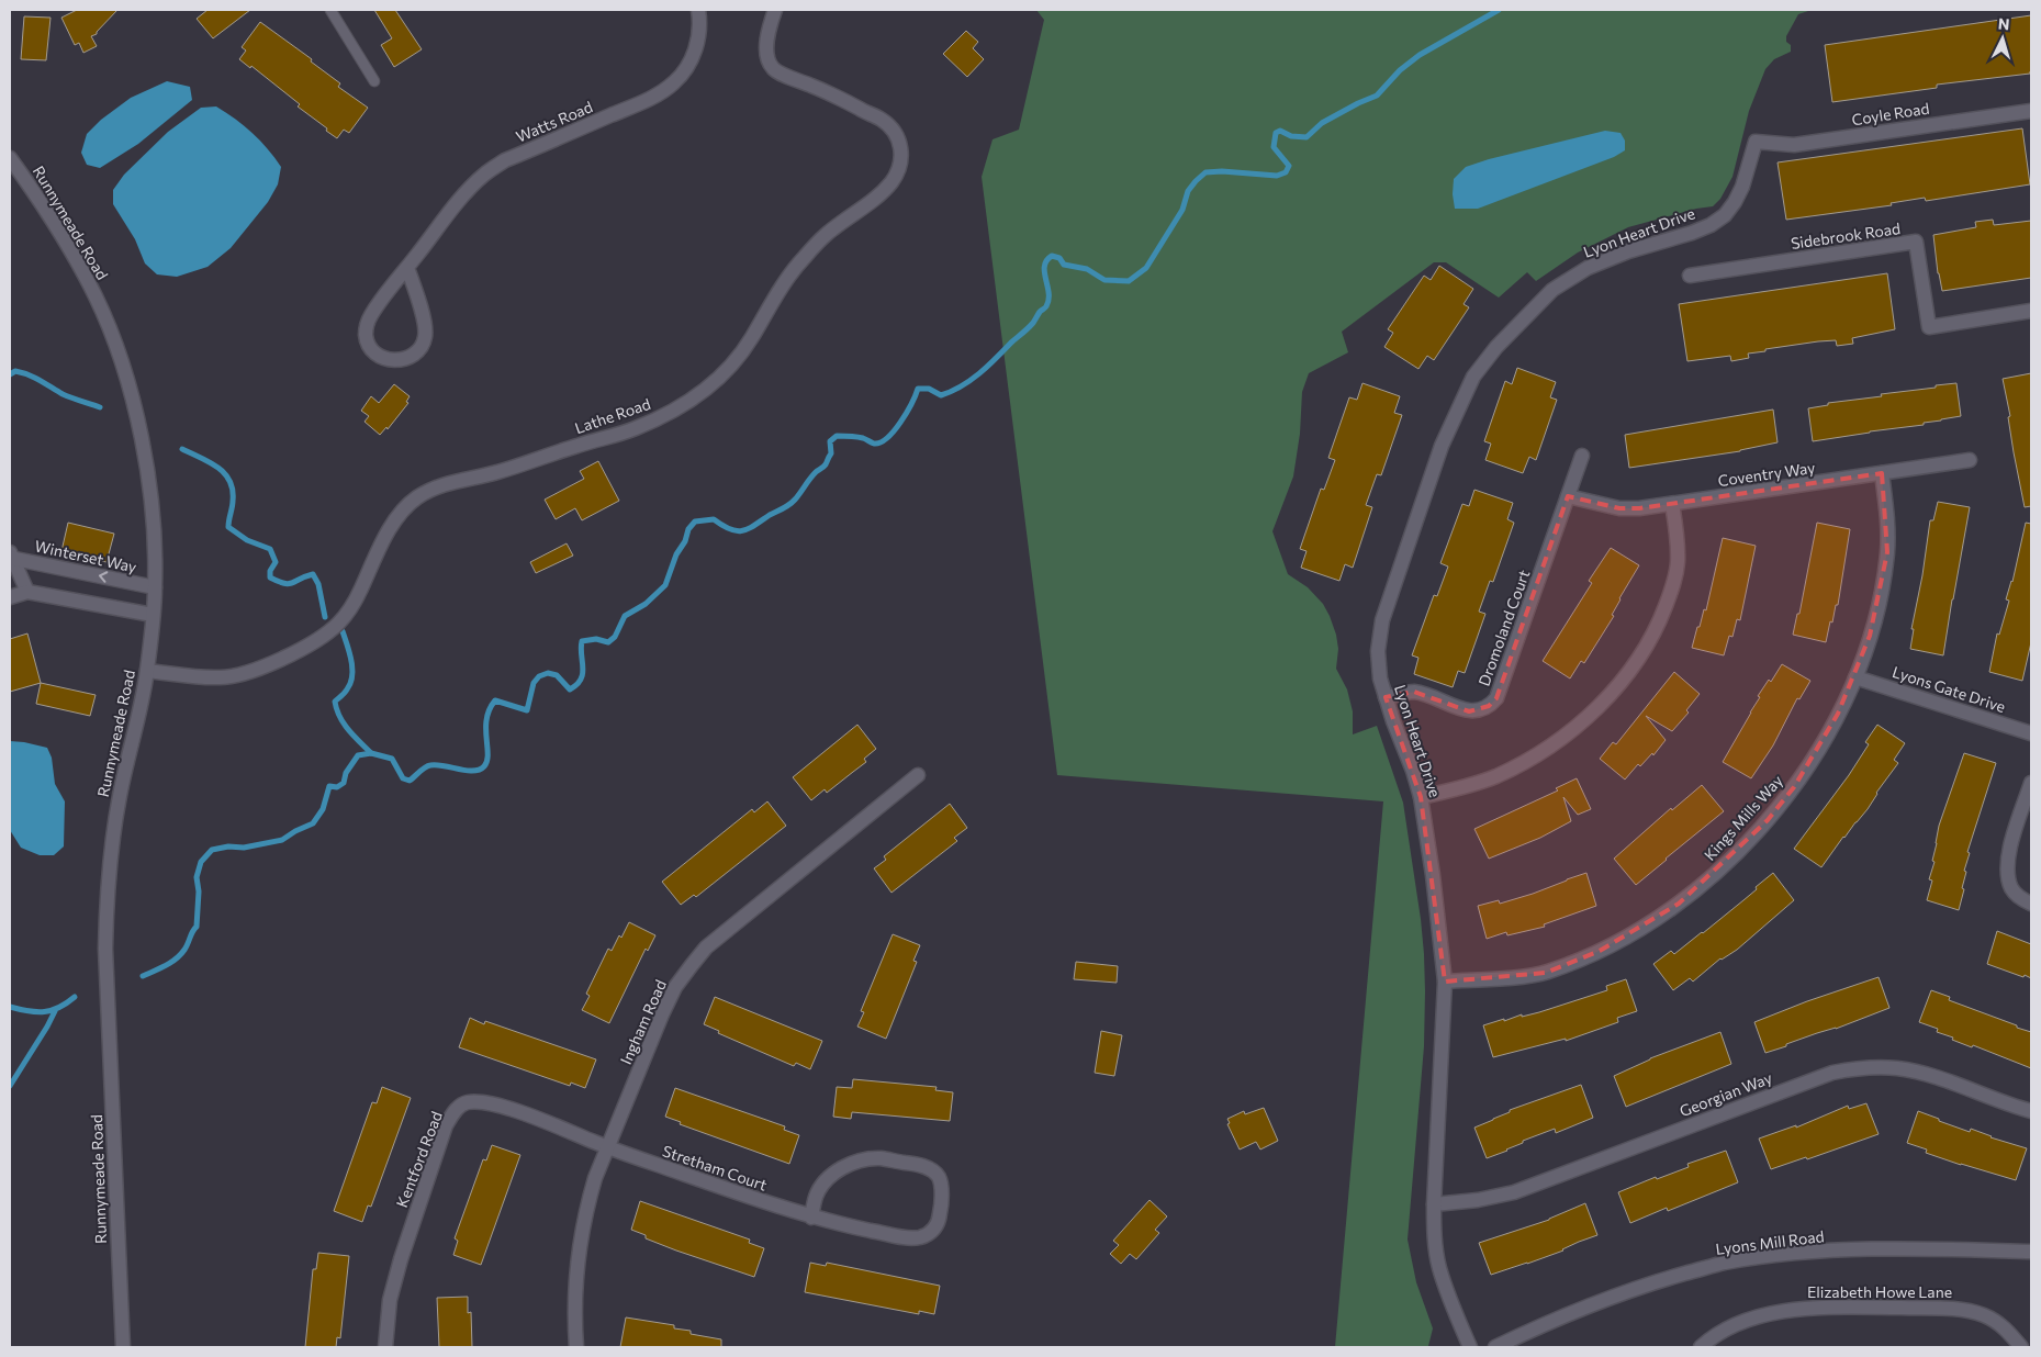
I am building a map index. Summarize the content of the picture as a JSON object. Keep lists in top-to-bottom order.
{
  "streets": {
    "street": [
      "Coyle Road",
      "Watts Road",
      "Runnymeade Road",
      "Lyon Heart Drive",
      "Sidebrook Road",
      "Lathe Road",
      "Coventry Way",
      "Winterset Way",
      "Dromoland Court",
      "Lyons Gate Drive",
      "Kings Mills Way",
      "Ingham Road",
      "Georgian Way",
      "Kentford Road",
      "Stretham Court",
      "Lyons Mill Road",
      "Elizabeth Howe Lane"
    ]
  },
  "crossings": [
    ["Coyle Road", "Lyon Heart Drive"],
    ["Runnymeade Road", "Lathe Road"],
    ["Runnymeade Road", "Winterset Way"],
    ["Lyon Heart Drive", "Dromoland Court"],
    ["Lyon Heart Drive", "Kings Mills Way"],
    ["Lyon Heart Drive", "Georgian Way"],
    ["Coventry Way", "Dromoland Court"],
    ["Coventry Way", "Kings Mills Way"],
    ["Lyons Gate Drive", "Kings Mills Way"],
    ["Ingham Road", "Kentford Road"],
    ["Ingham Road", "Stretham Court"],
    ["Kentford Road", "Stretham Court"]
  ],
  "north": "top"
}
